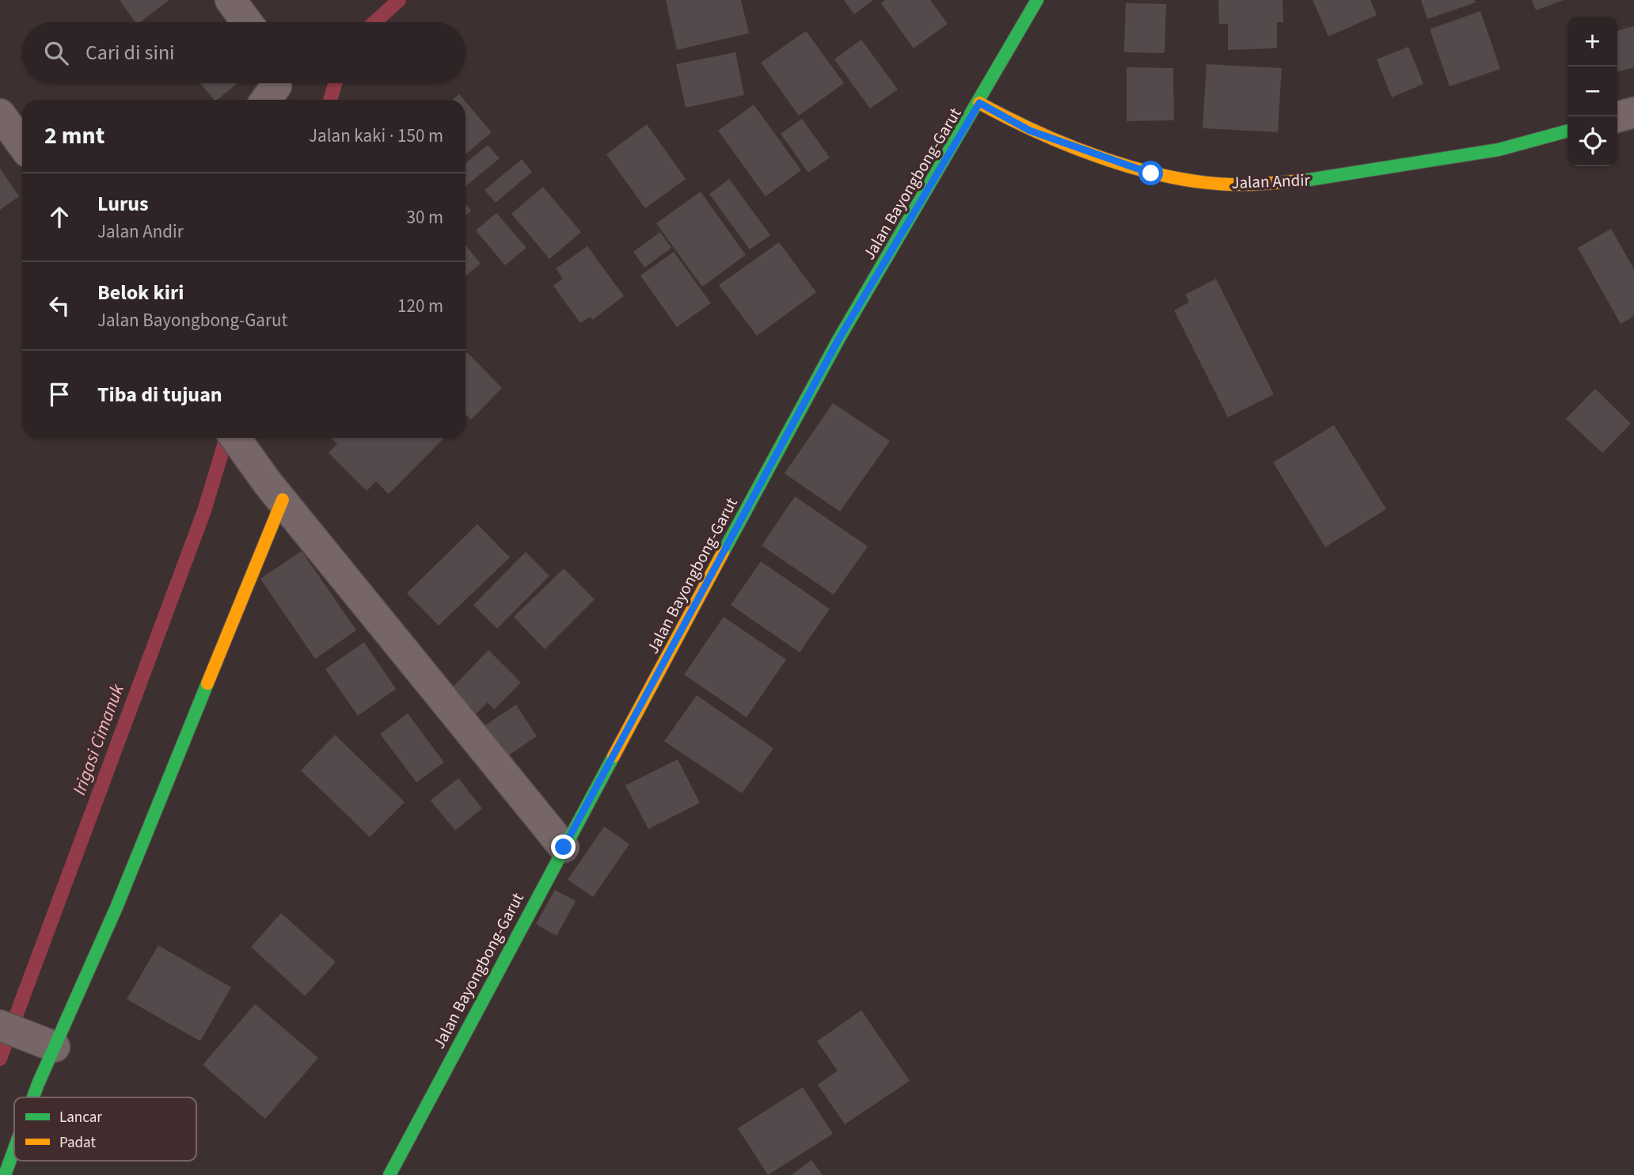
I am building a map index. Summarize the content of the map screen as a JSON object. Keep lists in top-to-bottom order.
{
  "streets": {
    "street": ["Jalan Andir", "Jalan Bayongbong-Garut"]
  },
  "crossings": [
    ["Jalan Andir", "Jalan Bayongbong-Garut"]
  ],
  "water": ["Irigasi Cimanuk"],
  "legend": ["Lancar", "Padat"],
  "page": {
    "map_buttons": ["+", "−"],
    "search": "Cari di sini",
    "heading": ["2 mnt", "Jalan kaki · 150 m"],
    "list": [
      ["Lurus", "Jalan Andir", "30 m"],
      ["Belok kiri", "Jalan Bayongbong-Garut", "120 m"],
      "Tiba di tujuan"
    ]
  }
}
